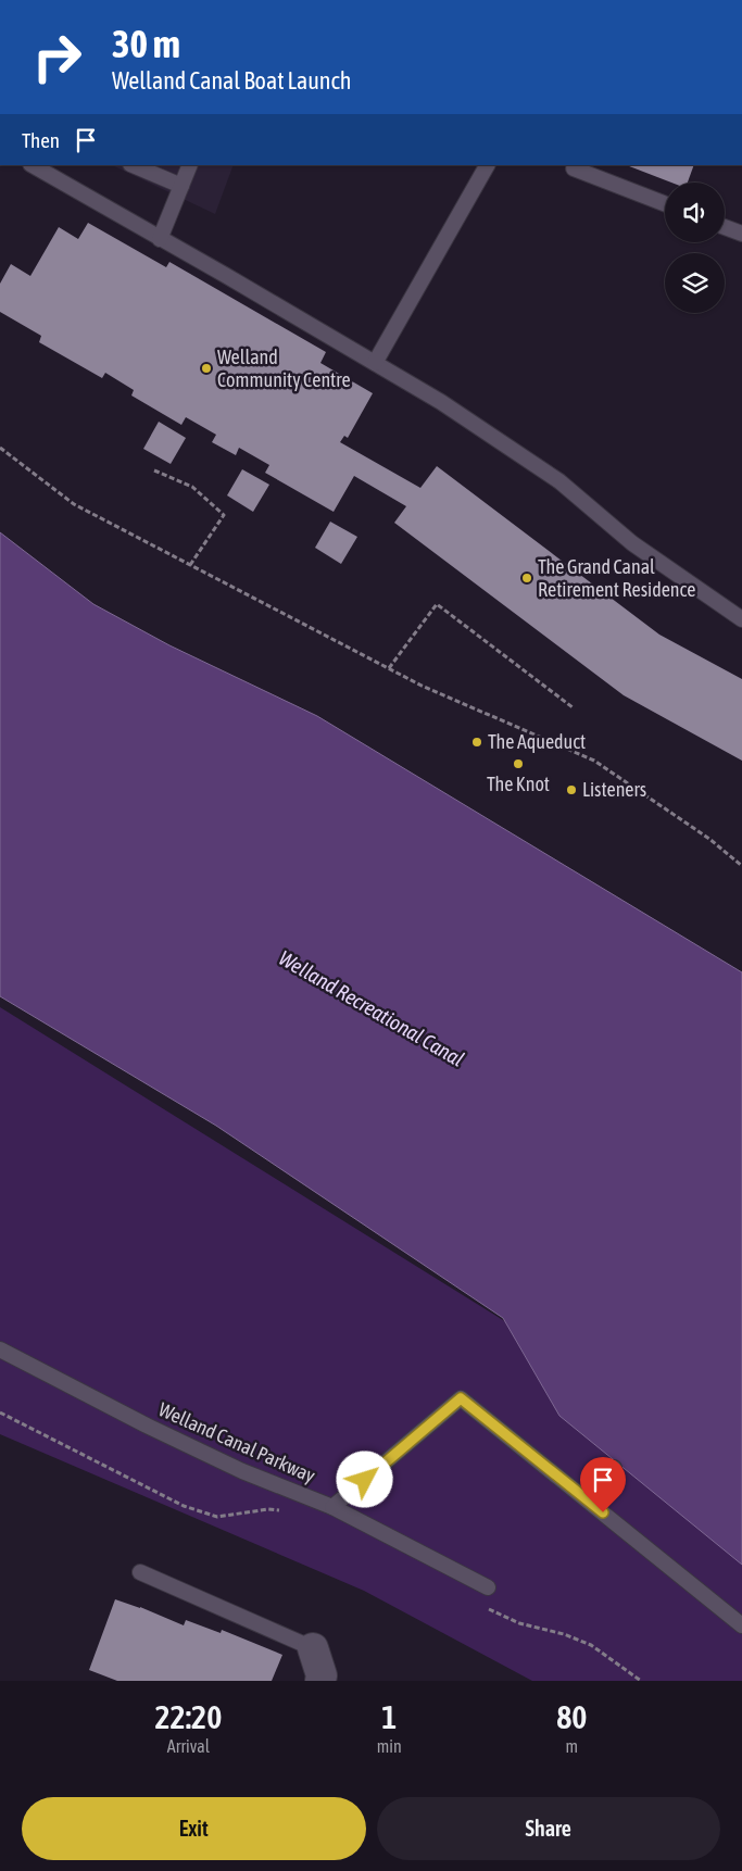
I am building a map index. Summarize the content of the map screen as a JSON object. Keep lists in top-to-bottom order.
{
  "streets": {
    "lane": ["Welland Canal Parkway"]
  },
  "water": ["Welland Recreational Canal"],
  "places": [
    "Welland Community Centre",
    "The Grand Canal Retirement Residence",
    "The Aqueduct",
    "The Knot",
    "Listeners"
  ],
  "page": {
    "turn": ["30 m", "Welland Canal Boat Launch"],
    "then": "Then",
    "eta": [
      "22:20",
      "Arrival",
      "1",
      "min",
      "80",
      "m"
    ],
    "buttons": ["Exit", "Share"]
  }
}
